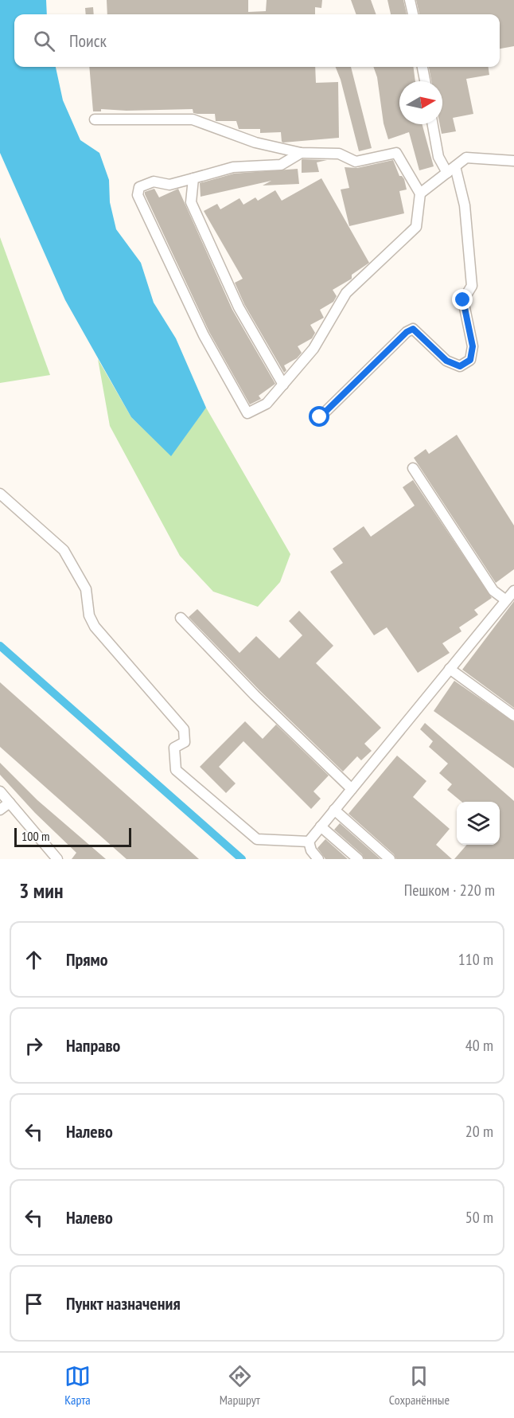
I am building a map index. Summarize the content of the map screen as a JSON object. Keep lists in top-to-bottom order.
{
  "scale_bar": "100 m",
  "north": "right",
  "page": {
    "search": "Поиск",
    "scale": "100 m",
    "heading": ["3 мин", "Пешком · 220 m"],
    "list": [
      ["Прямо", "110 m"],
      ["Направо", "40 m"],
      ["Налево", "20 m"],
      ["Налево", "50 m"],
      "Пункт назначения"
    ],
    "nav": ["Карта", "Маршрут", "Сохранённые"]
  }
}
